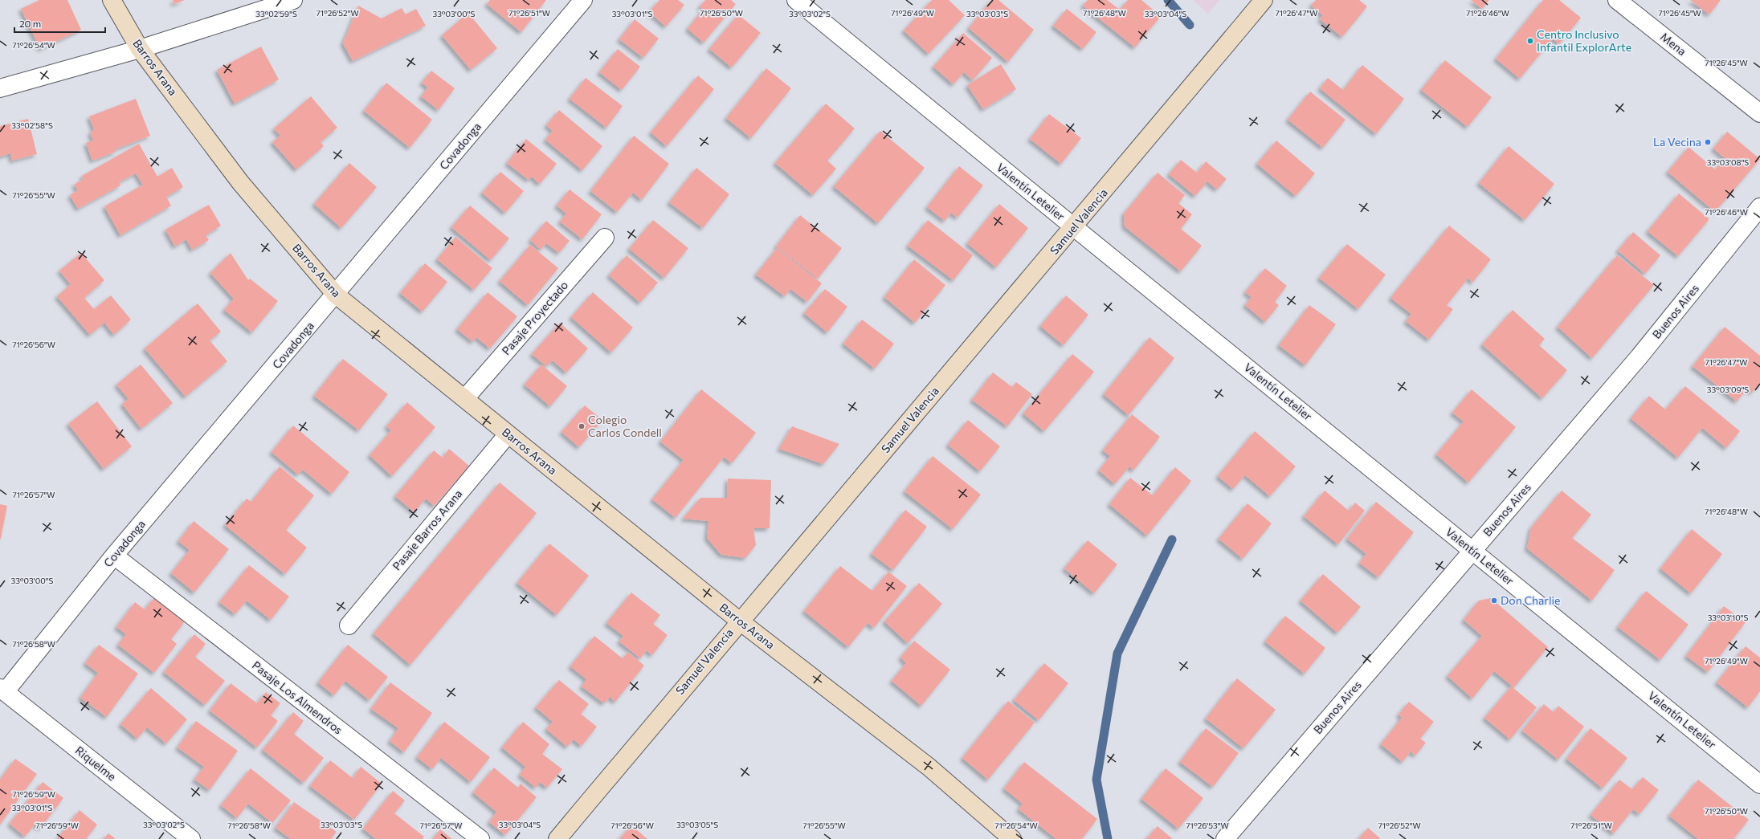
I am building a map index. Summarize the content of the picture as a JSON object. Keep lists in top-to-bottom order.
{
  "streets": {
    "main road": ["Barros Arana", "Samuel Valencia"],
    "street": [
      "Mena",
      "Covadonga",
      "Valentín Letelier",
      "Buenos Aires",
      "Pasaje Proyectado",
      "Pasaje Barros Arana",
      "Pasaje Los Almendros",
      "Riquelme"
    ]
  },
  "crossings": [
    ["Barros Arana", "Covadonga"],
    ["Barros Arana", "Samuel Valencia"],
    ["Barros Arana", "Pasaje Proyectado"],
    ["Barros Arana", "Pasaje Barros Arana"],
    ["Covadonga", "Pasaje Los Almendros"],
    ["Covadonga", "Riquelme"],
    ["Valentín Letelier", "Samuel Valencia"],
    ["Valentín Letelier", "Buenos Aires"]
  ],
  "places": [
    "Centro Inclusivo Infantil ExplorArte",
    "La Vecina",
    "Colegio Carlos Condell",
    "Don Charlie"
  ],
  "scale_bar": "20 m",
  "coordinates": [
    "71°26'52\"W",
    "71°26'51\"W",
    "71°26'50\"W",
    "71°26'49\"W",
    "71°26'47\"W",
    "71°26'46\"W",
    "71°26'48\"W",
    "71°26'45\"W",
    "33°02'59\"S",
    "33°03'00\"S",
    "33°03'01\"S",
    "33°03'02\"S",
    "33°03'03\"S",
    "33°03'04\"S",
    "71°26'54\"W",
    "33°02'58\"S",
    "33°03'08\"S",
    "71°26'55\"W",
    "71°26'56\"W",
    "33°03'09\"S",
    "71°26'57\"W",
    "33°03'10\"S",
    "71°26'58\"W",
    "71°26'59\"W",
    "33°03'05\"S",
    "71°26'53\"W"
  ]
}
